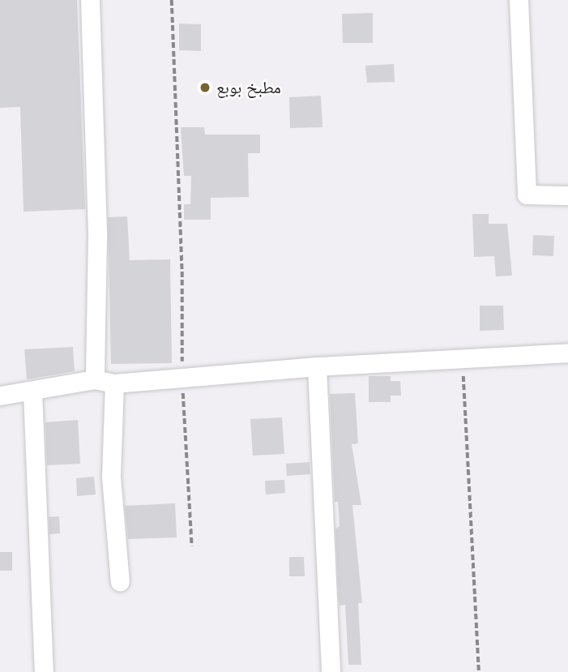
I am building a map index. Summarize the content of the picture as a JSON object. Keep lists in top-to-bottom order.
{
  "places": ["مطبخ بوبع"]
}
